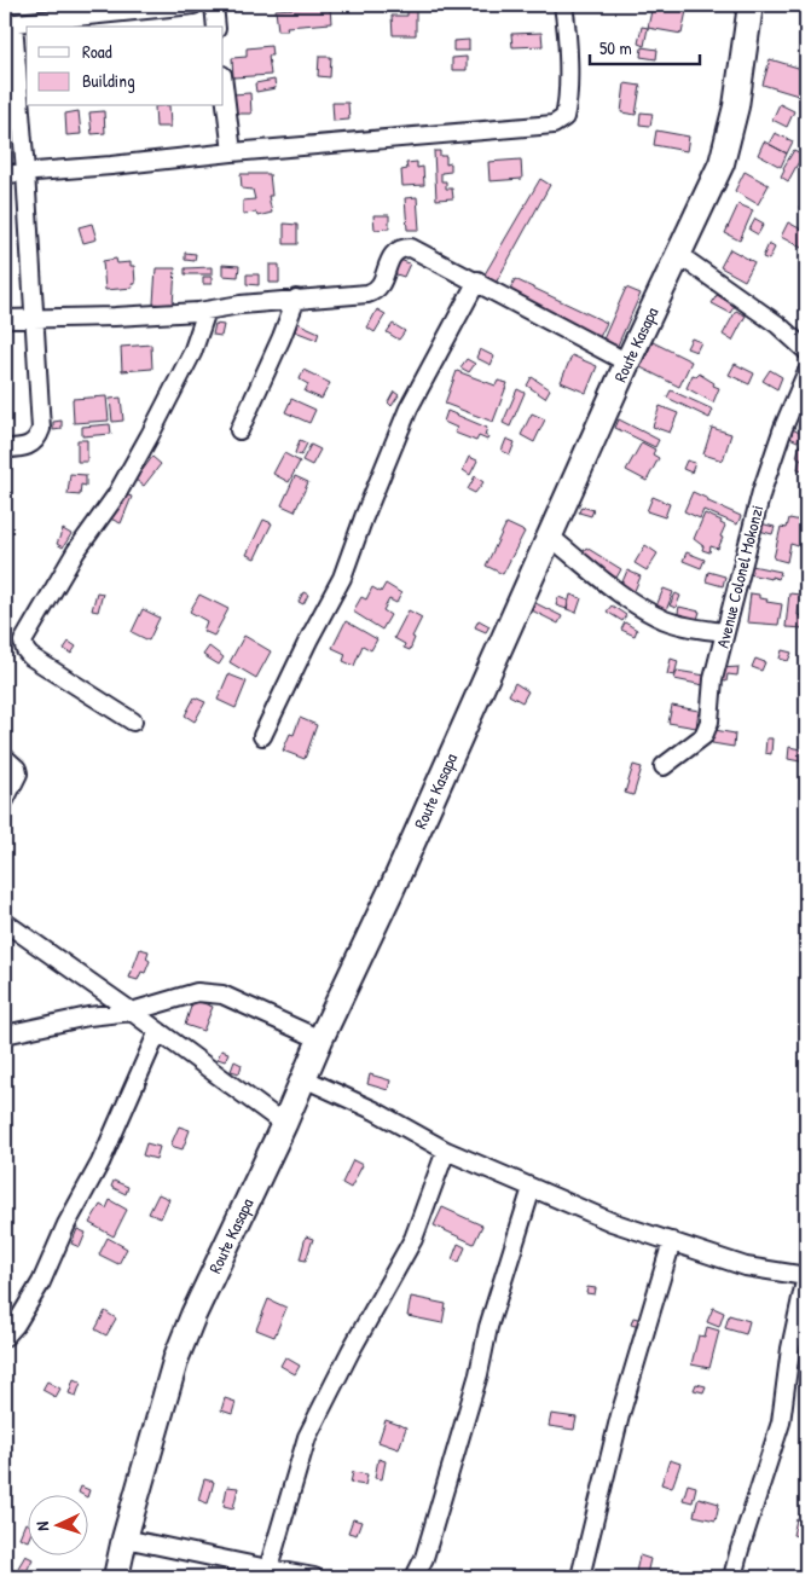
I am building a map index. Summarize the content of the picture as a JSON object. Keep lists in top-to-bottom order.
{
  "streets": {
    "main road": ["Route Kasapa"],
    "street": ["Avenue Colonel Mokonzi"]
  },
  "legend": ["Road", "Building"],
  "scale_bar": "50 m",
  "north": "left"
}
